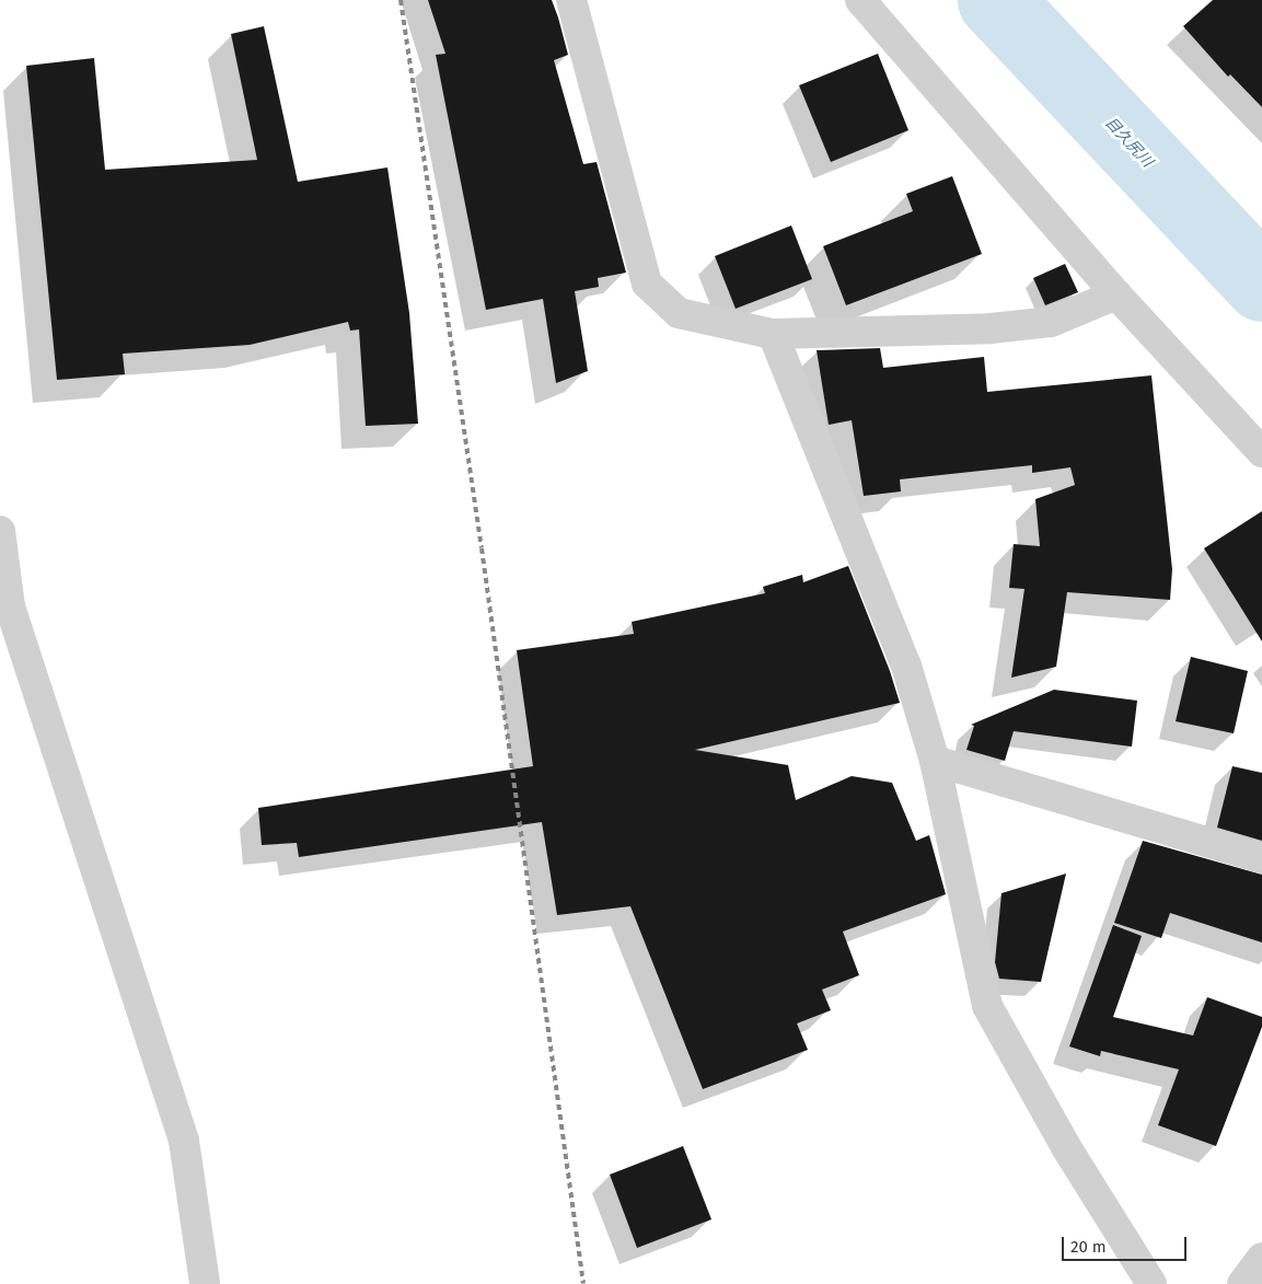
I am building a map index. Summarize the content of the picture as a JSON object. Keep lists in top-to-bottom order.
{
  "water": ["目久尻川"],
  "scale_bar": "20 m"
}
